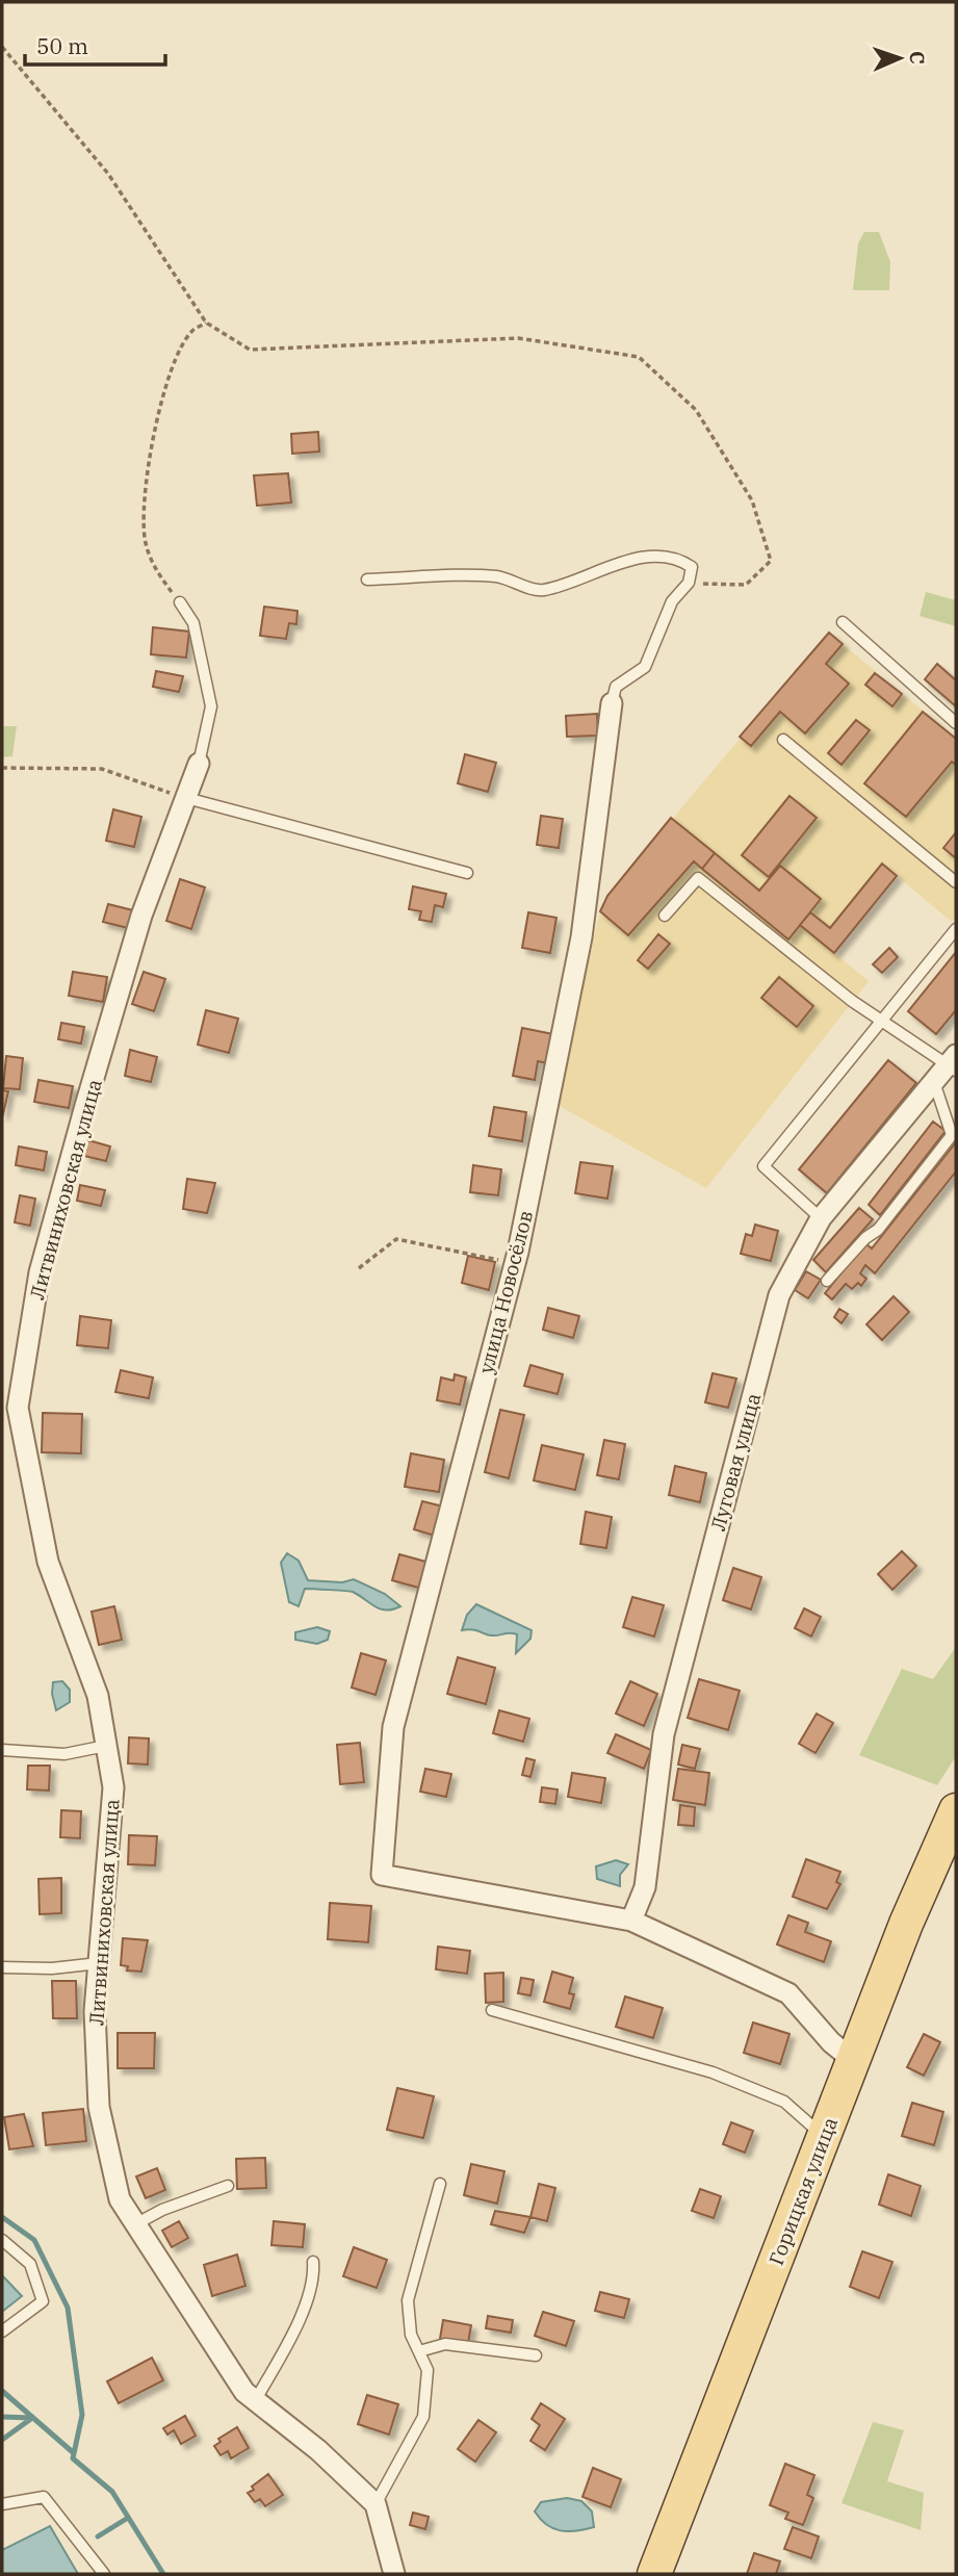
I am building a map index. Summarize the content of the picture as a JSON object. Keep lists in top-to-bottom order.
{
  "streets": {
    "main road": ["Горицкая улица"],
    "street": ["Литвиниховская улица", "улица Новосёлов", "Луговая улица"]
  },
  "crossings": [
    ["улица Новосёлов", "Луговая улица"]
  ],
  "scale_bar": "50 m",
  "north": "right"
}
